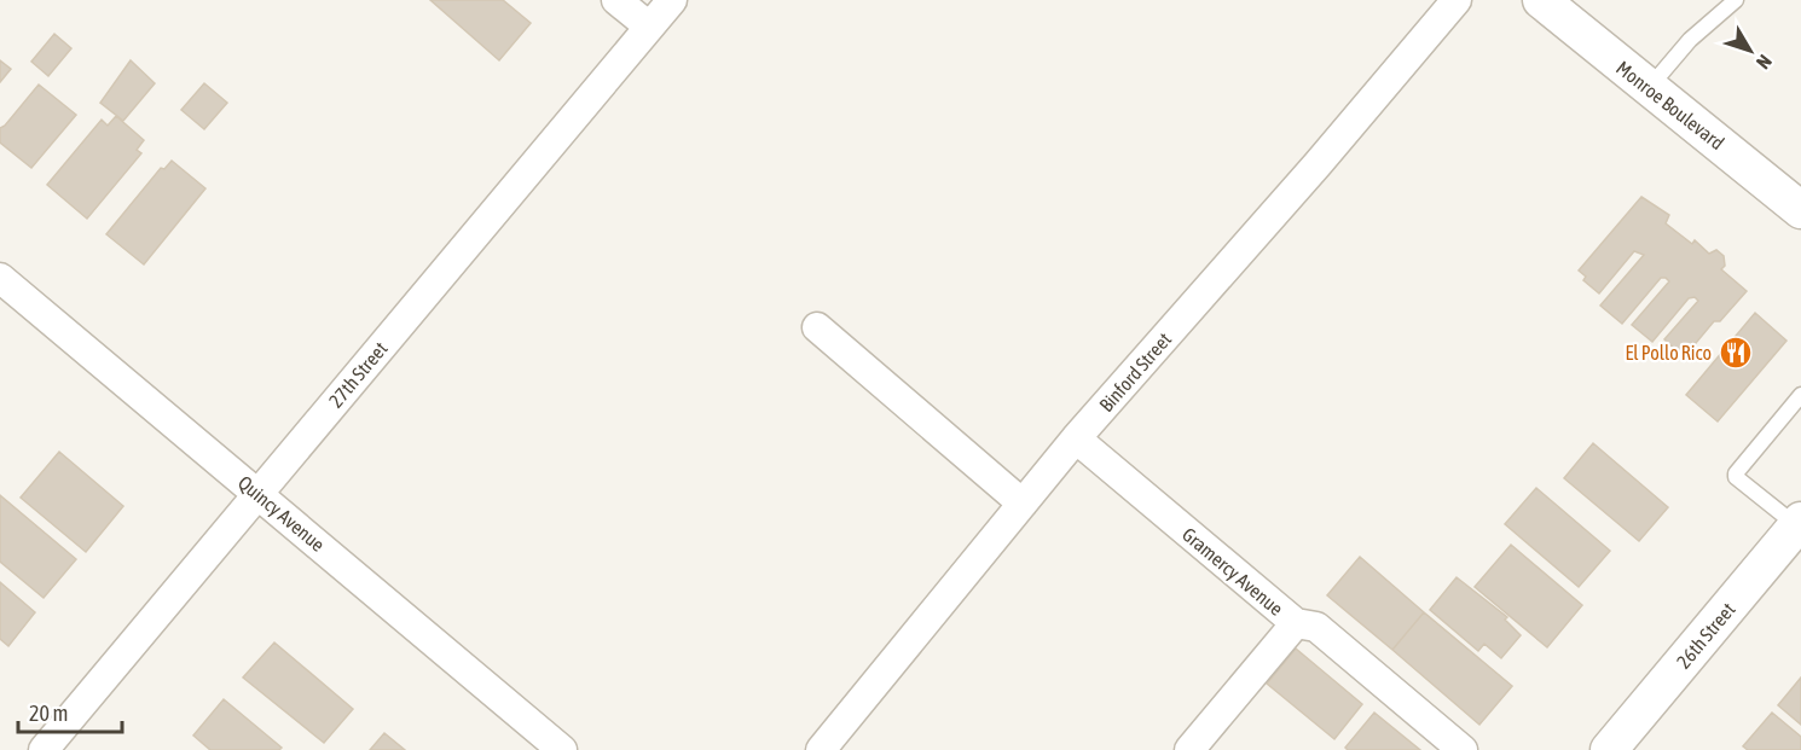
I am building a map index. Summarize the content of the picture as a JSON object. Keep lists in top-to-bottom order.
{
  "streets": {
    "street": [
      "Monroe Boulevard",
      "Binford Street",
      "27th Street",
      "Quincy Avenue",
      "Gramercy Avenue",
      "26th Street"
    ]
  },
  "crossings": [
    ["Binford Street", "Gramercy Avenue"],
    ["27th Street", "Quincy Avenue"]
  ],
  "places": {
    "restaurant": ["El Pollo Rico"]
  },
  "scale_bar": "20 m",
  "north": "bottom right"
}
